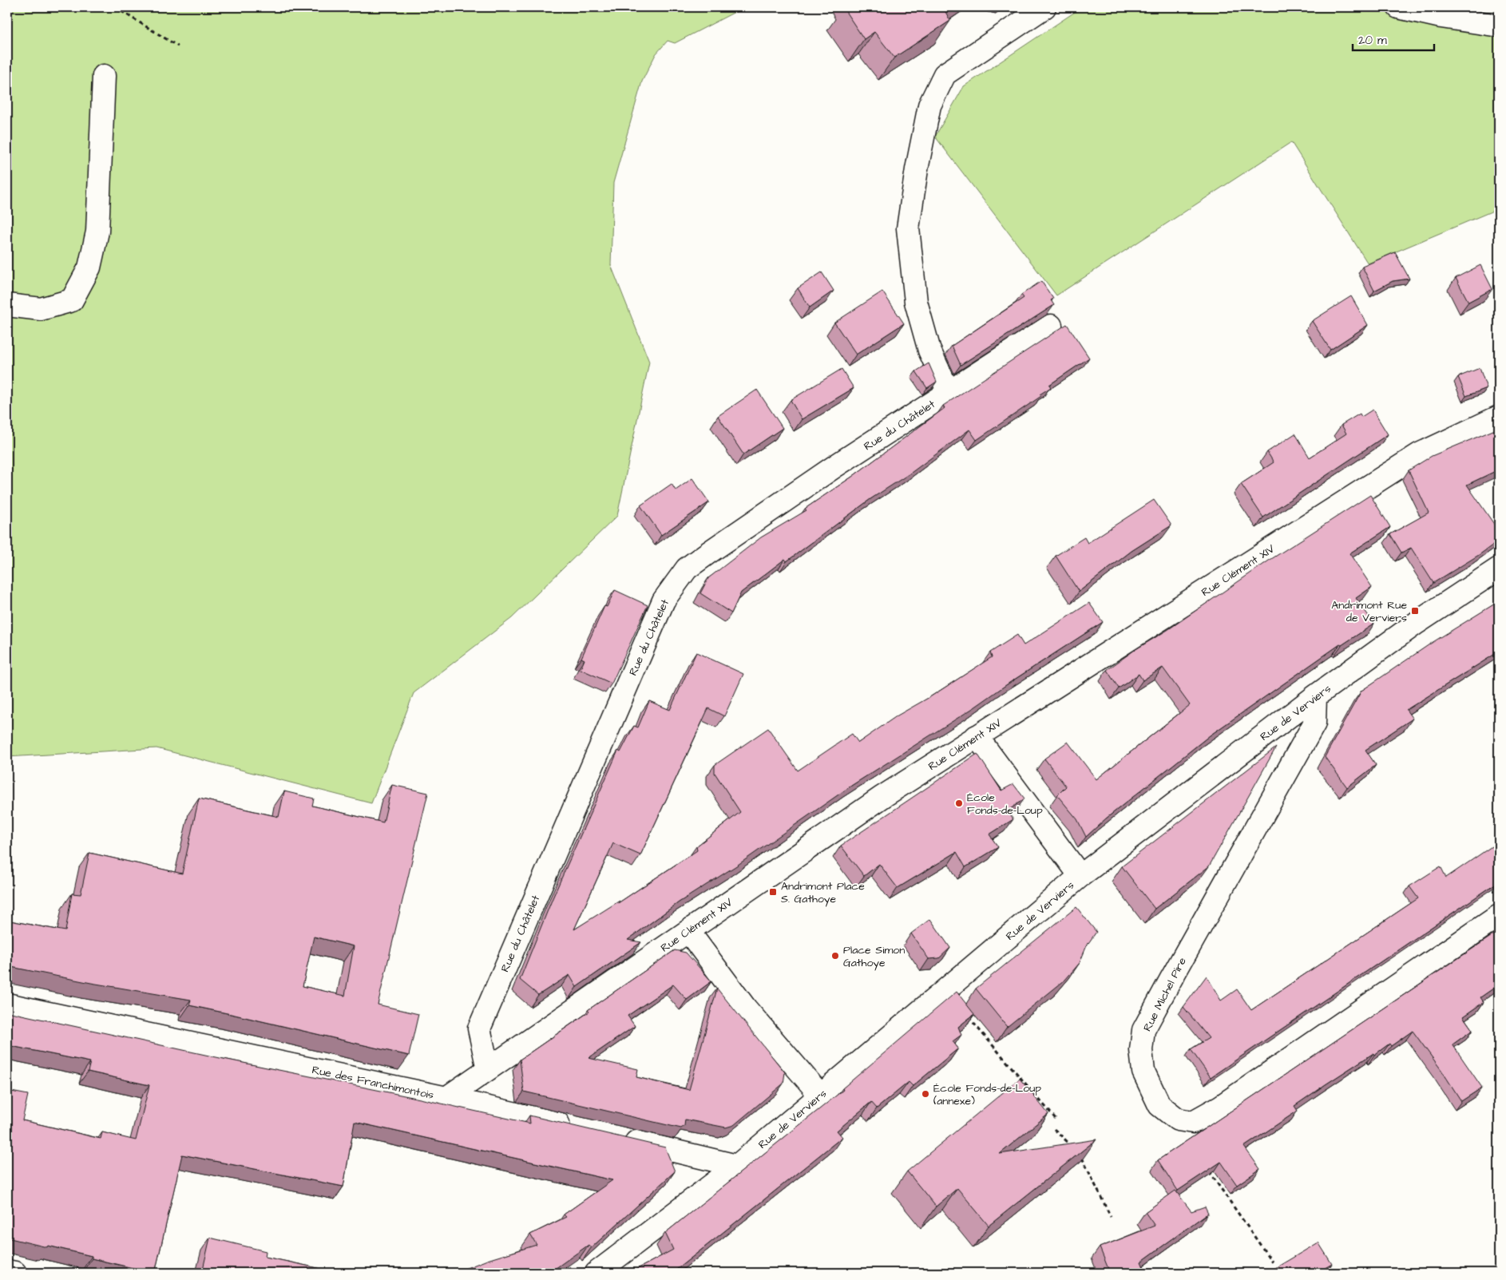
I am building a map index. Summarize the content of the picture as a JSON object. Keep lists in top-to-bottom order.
{
  "streets": {
    "street": [
      "Rue du Châtelet",
      "Rue Clément XIV",
      "Rue de Verviers",
      "Rue Michel Pire",
      "Rue des Franchimontois"
    ]
  },
  "crossings": [
    ["Rue du Châtelet", "Rue Clément XIV"],
    ["Rue Clément XIV", "Rue des Franchimontois"],
    ["Rue de Verviers", "Rue Michel Pire"]
  ],
  "places": {
    "transit": ["Andrimont Rue de Verviers", "Andrimont Place S. Gathoye"],
    "other": ["École Fonds-de-Loup", "Place Simon Gathoye", "École Fonds-de-Loup (annexe)"]
  },
  "scale_bar": "20 m"
}
